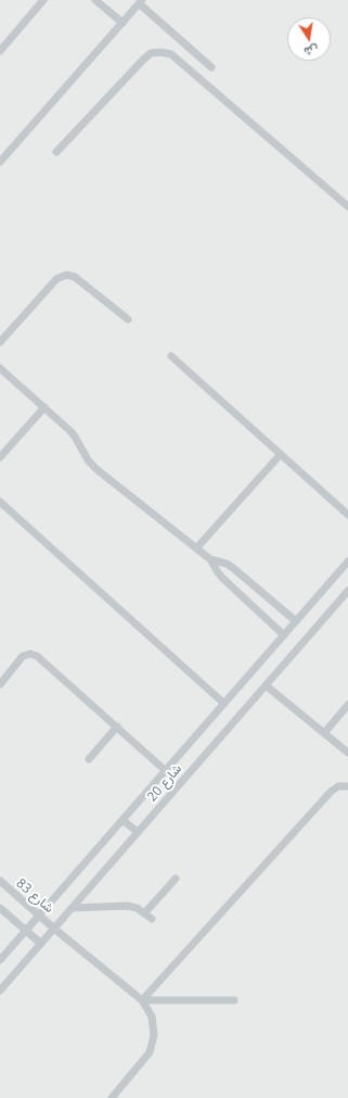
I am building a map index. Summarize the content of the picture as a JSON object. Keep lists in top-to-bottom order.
{
  "streets": {
    "lane": ["شارع 20", "شارع 83"]
  },
  "crossings": [
    ["شارع 20", "شارع 83"]
  ],
  "north": "bottom"
}
